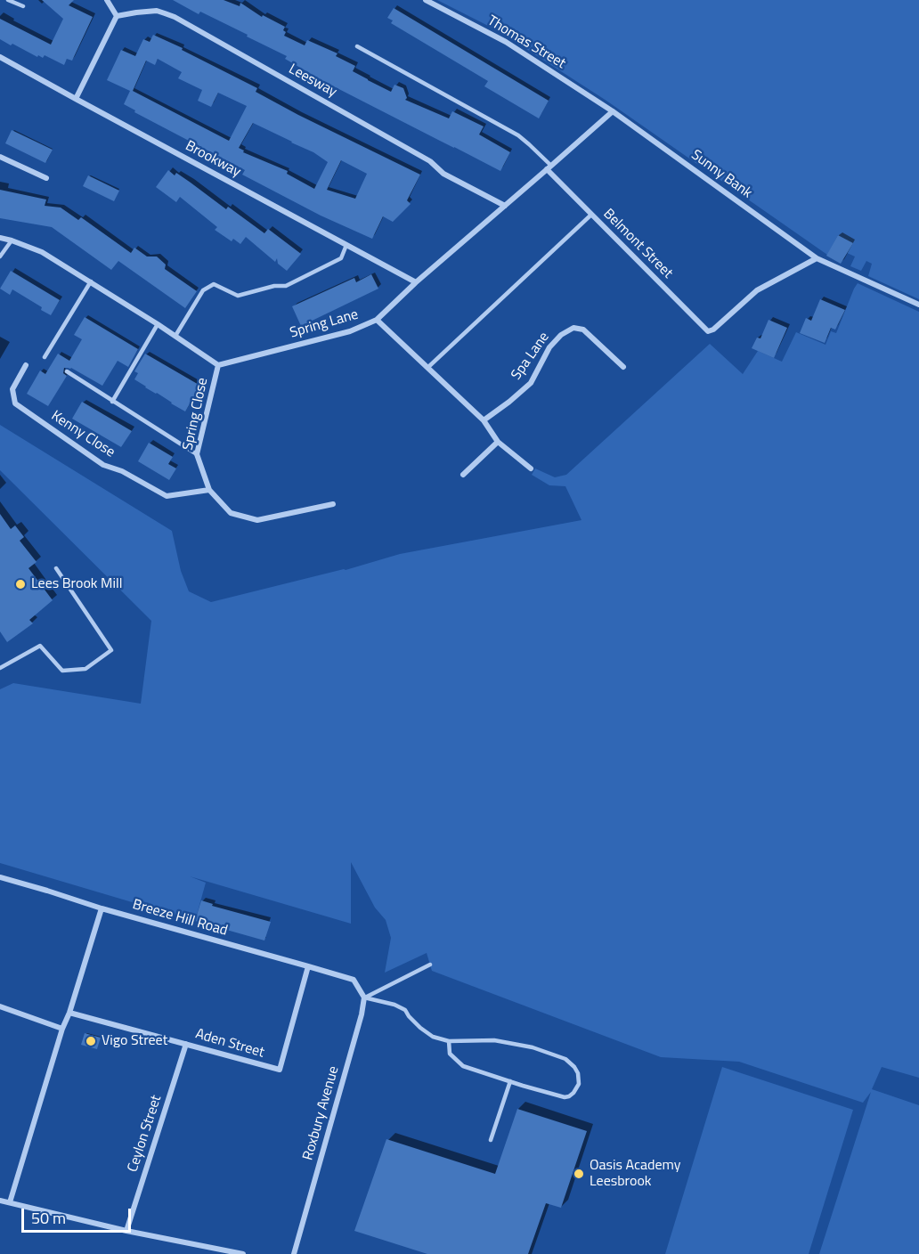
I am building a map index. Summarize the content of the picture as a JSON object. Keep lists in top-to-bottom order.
{
  "streets": {
    "street": [
      "Thomas Street",
      "Leesway",
      "Brookway",
      "Sunny Bank",
      "Belmont Street",
      "Spring Lane",
      "Spa Lane",
      "Spring Close",
      "Kenny Close",
      "Breeze Hill Road",
      "Aden Street",
      "Roxbury Avenue",
      "Ceylon Street"
    ]
  },
  "crossings": [
    ["Thomas Street", "Sunny Bank"],
    ["Thomas Street", "Spring Lane"],
    ["Leesway", "Spring Lane"],
    ["Brookway", "Spring Lane"],
    ["Sunny Bank", "Belmont Street"],
    ["Sunny Bank", "Spring Lane"],
    ["Belmont Street", "Spring Lane"],
    ["Spring Lane", "Spring Close"],
    ["Spring Close", "Kenny Close"],
    ["Breeze Hill Road", "Aden Street"],
    ["Breeze Hill Road", "Roxbury Avenue"],
    ["Aden Street", "Ceylon Street"]
  ],
  "places": ["Lees Brook Mill", "Vigo Street", "Oasis Academy Leesbrook"],
  "scale_bar": "50 m"
}
